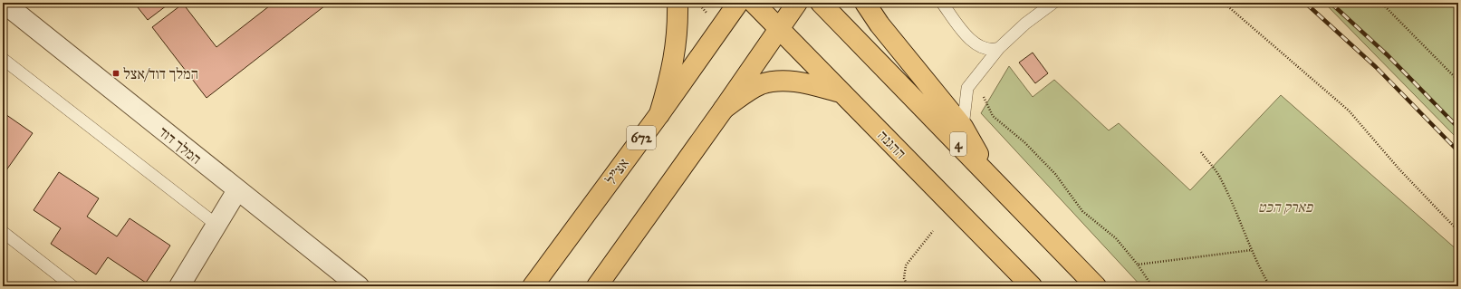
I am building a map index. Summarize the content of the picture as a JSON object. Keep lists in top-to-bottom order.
{
  "streets": {
    "main road": [
      "672",
      "ההגנה",
      "4",
      "אצ\"ל"
    ],
    "street": ["המלך דוד"]
  },
  "parks": ["פארק הכט"],
  "places": {
    "transit": ["המלך דוד/אצל"]
  }
}
